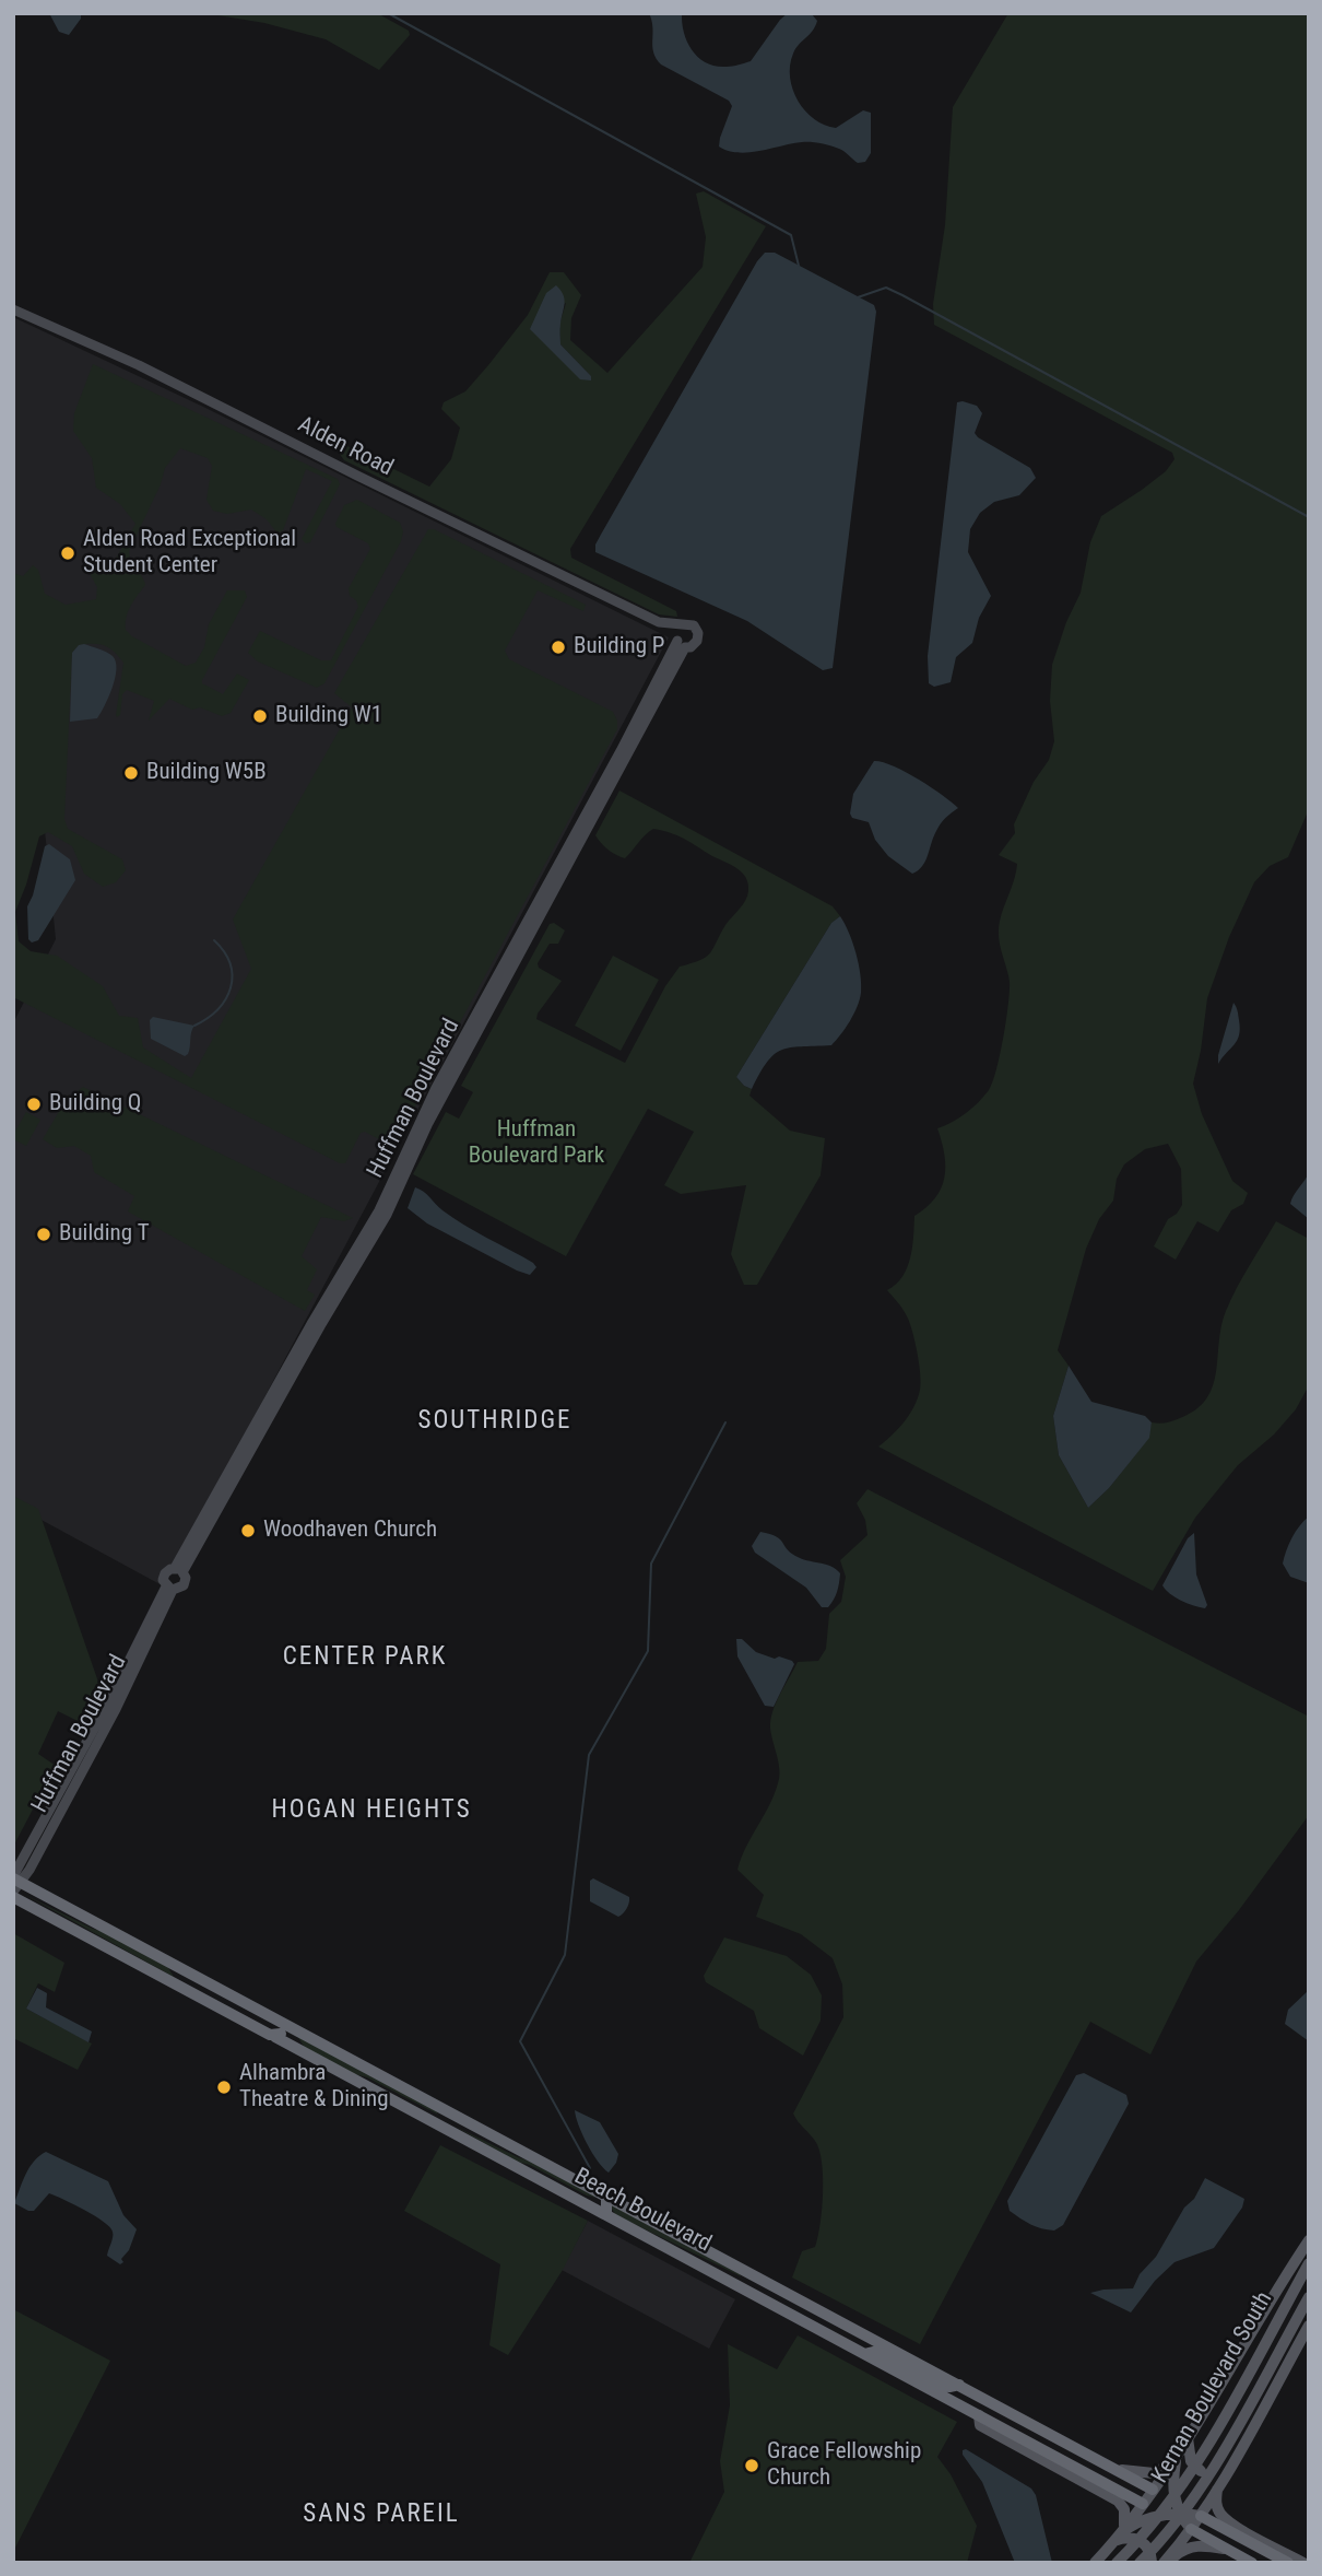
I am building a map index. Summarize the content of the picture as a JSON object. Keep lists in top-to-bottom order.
{
  "streets": {
    "highway": ["Beach Boulevard"],
    "main road": ["Kernan Boulevard South"],
    "street": ["Alden Road", "Huffman Boulevard"]
  },
  "crossings": [
    ["Alden Road", "Huffman Boulevard"],
    ["Huffman Boulevard", "Beach Boulevard"]
  ],
  "districts": [
    "SOUTHRIDGE",
    "CENTER PARK",
    "HOGAN HEIGHTS",
    "SANS PAREIL"
  ],
  "parks": ["Huffman Boulevard Park"],
  "places": [
    "Alden Road Exceptional Student Center",
    "Building P",
    "Building W1",
    "Building W5B",
    "Building Q",
    "Building T",
    "Woodhaven Church",
    "Alhambra Theatre & Dining",
    "Grace Fellowship Church"
  ]
}
